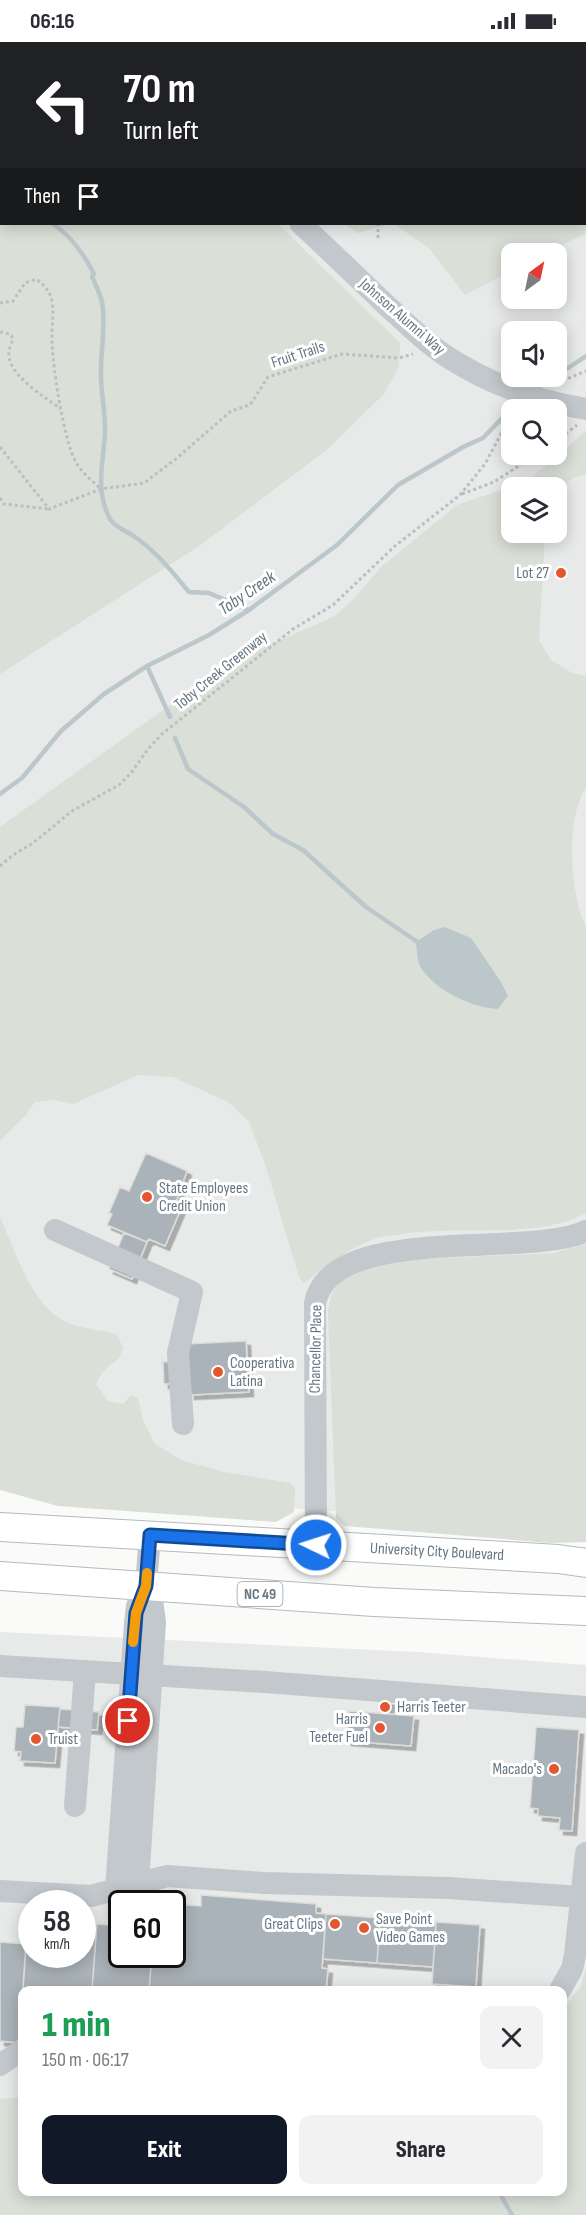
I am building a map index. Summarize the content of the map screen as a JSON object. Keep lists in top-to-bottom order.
{
  "streets": {
    "main road": ["University City Boulevard", "NC 49"],
    "street": ["Johnson Alumni Way", "Chancellor Place"],
    "path": ["Fruit Trails", "Toby Creek Greenway"]
  },
  "crossings": [
    ["Johnson Alumni Way", "Fruit Trails"],
    ["Chancellor Place", "University City Boulevard"]
  ],
  "water": ["Toby Creek"],
  "places": [
    "Lot 27",
    "State Employees Credit Union",
    "Cooperativa Latina",
    "Harris Teeter",
    "Harris Teeter Fuel",
    "Truist",
    "Macado's",
    "Great Clips",
    "Save Point Video Games"
  ],
  "north": "top right",
  "page": {
    "status": "06:16",
    "turn": ["70 m", "Turn left"],
    "then": "Then",
    "speed": "58 km/h",
    "limit": "60",
    "heading": ["1 min", "150 m · 06:17"],
    "buttons": ["Exit", "Share"]
  }
}
